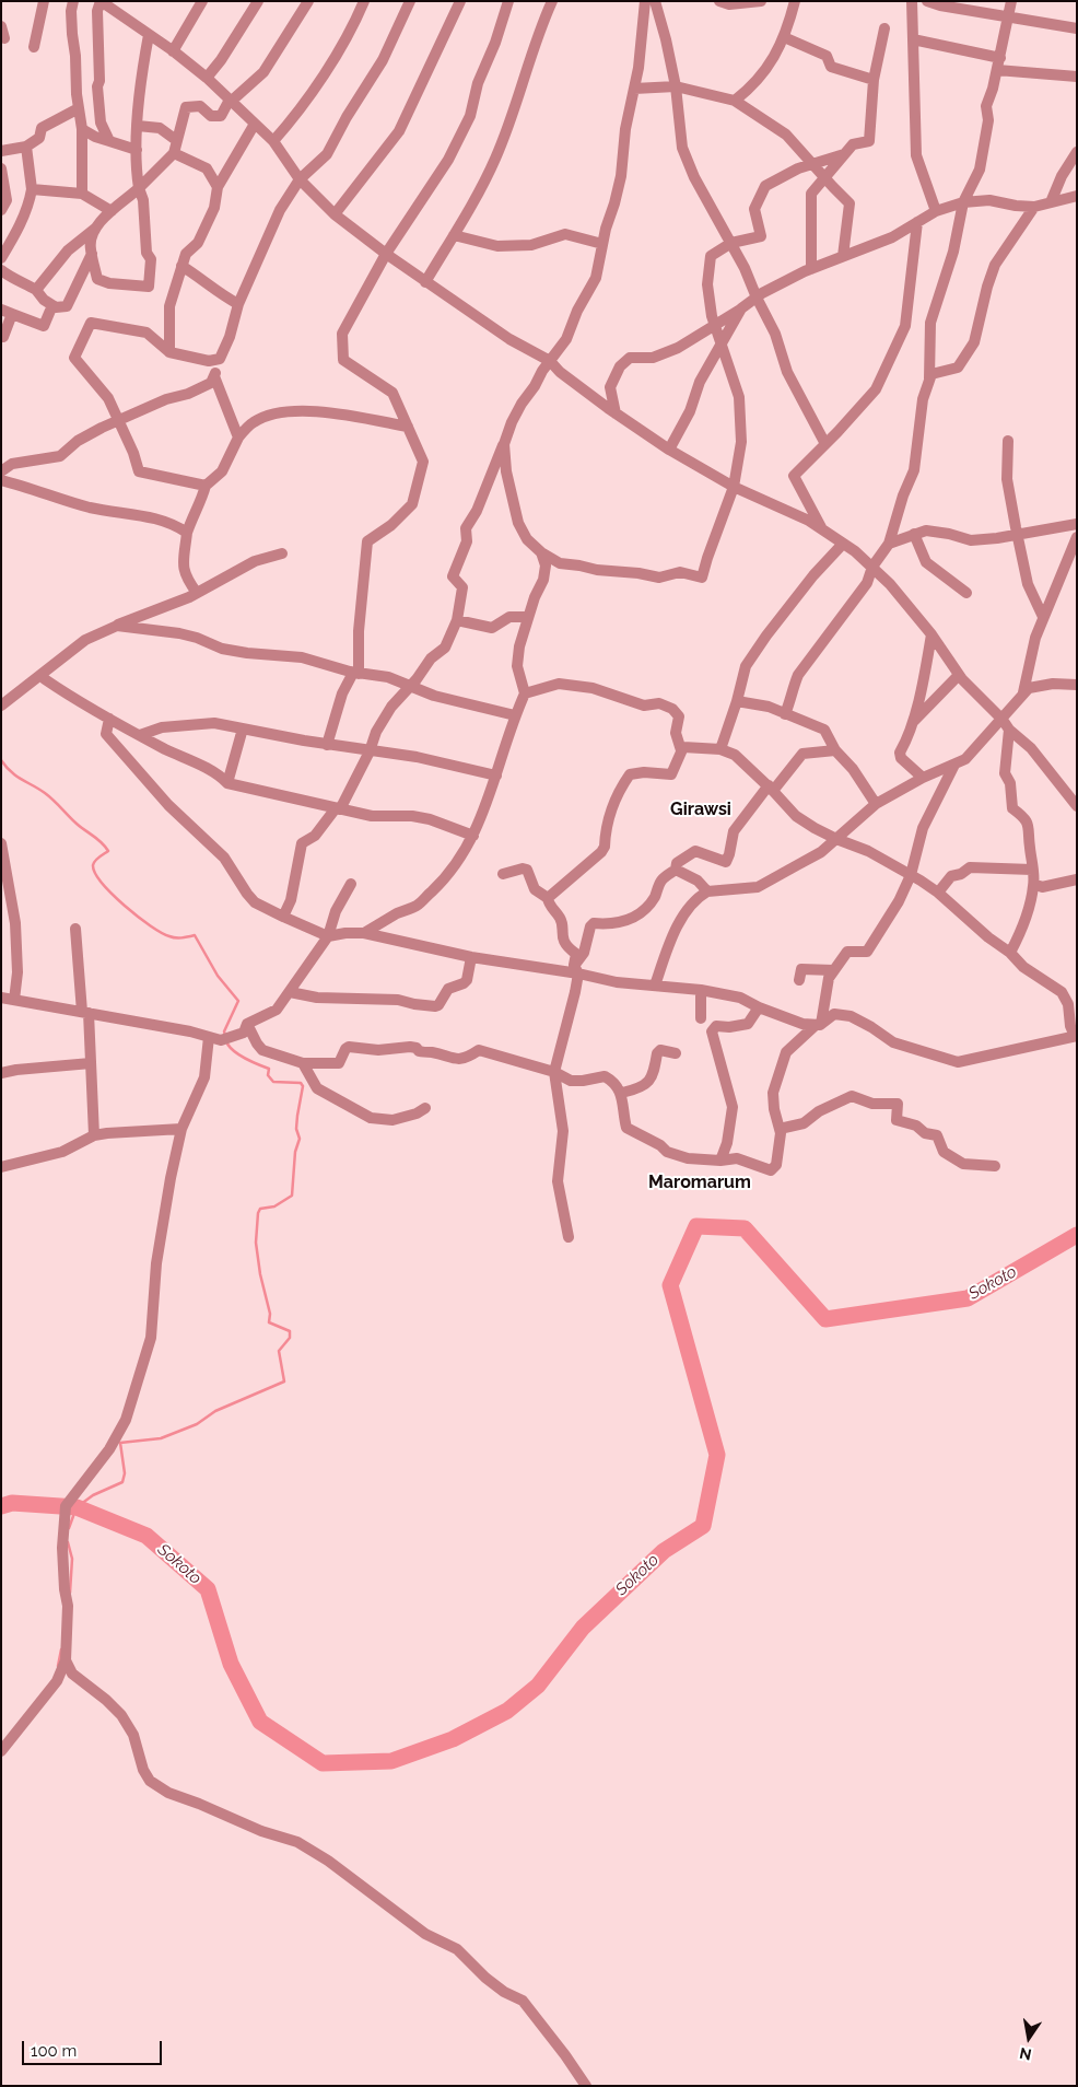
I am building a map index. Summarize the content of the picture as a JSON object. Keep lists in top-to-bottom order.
{
  "districts": ["Girawsi", "Maromarum"],
  "water": ["Sokoto"],
  "scale_bar": "100 m",
  "north": "bottom"
}
